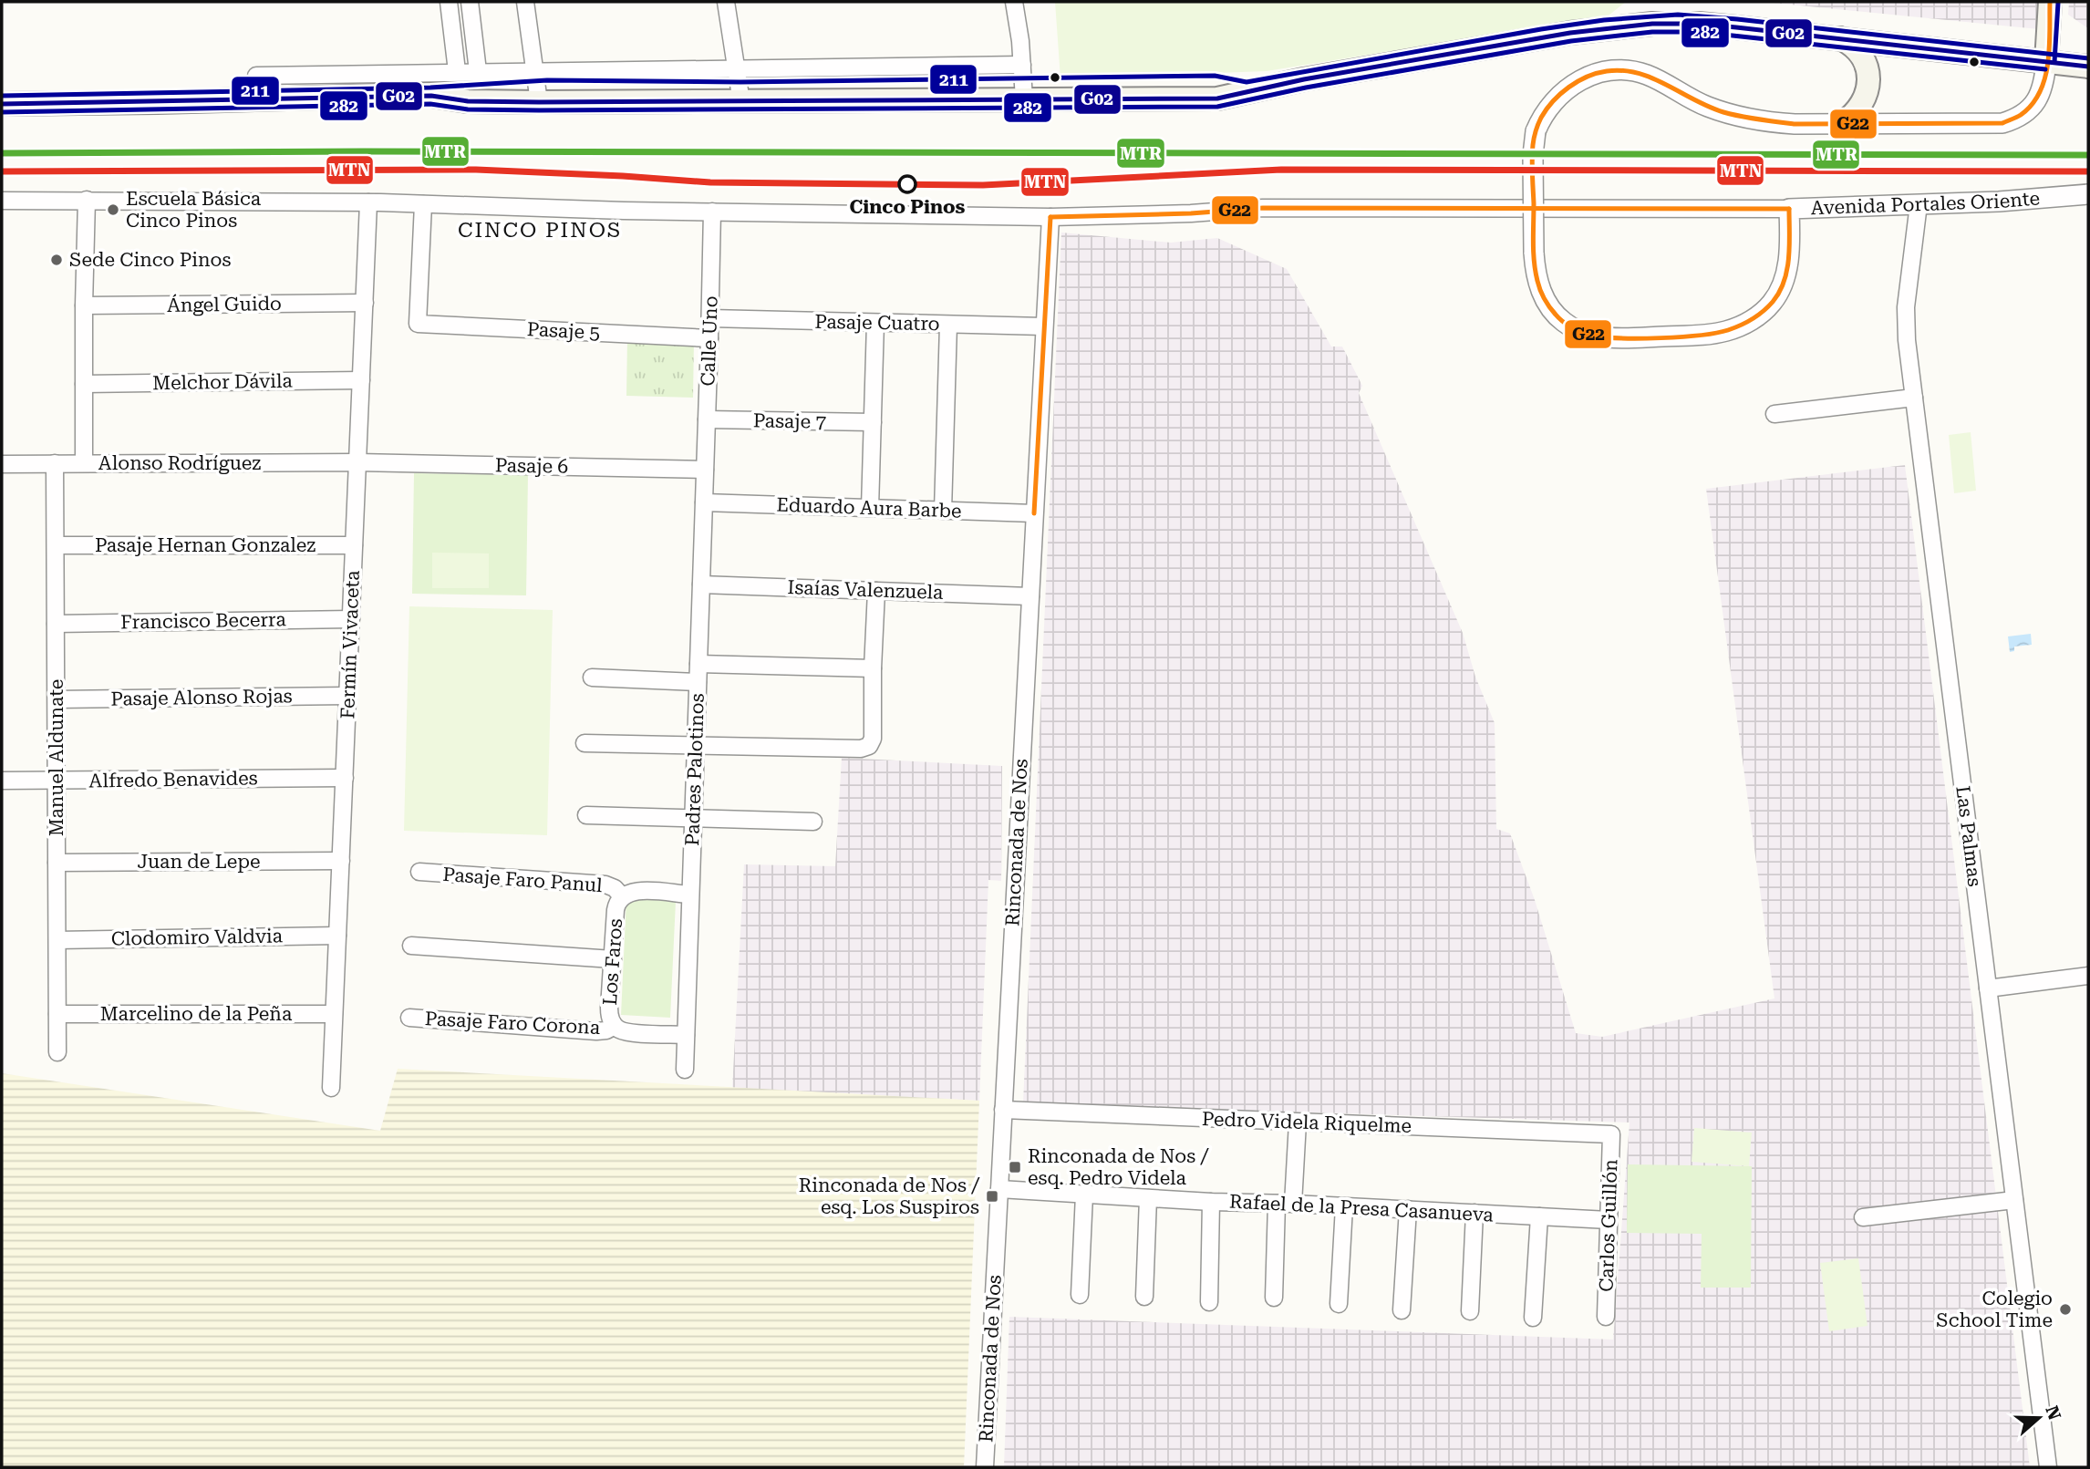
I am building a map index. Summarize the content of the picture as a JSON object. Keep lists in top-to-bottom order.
{
  "streets": {
    "street": [
      "Avenida Portales Oriente",
      "Ángel Guido",
      "Pasaje Cuatro",
      "Pasaje 5",
      "Calle Uno",
      "Melchor Dávila",
      "Pasaje 7",
      "Alonso Rodríguez",
      "Pasaje 6",
      "Eduardo Aura Barbe",
      "Pasaje Hernan Gonzalez",
      "Isaías Valenzuela",
      "Francisco Becerra",
      "Fermín Vivaceta",
      "Pasaje Alonso Rojas",
      "Manuel Aldunate",
      "Padres Palotinos",
      "Alfredo Benavides",
      "Las Palmas",
      "Rinconada de Nos",
      "Juan de Lepe",
      "Pasaje Faro Panul",
      "Clodomiro Valdvia",
      "Los Faros",
      "Marcelino de la Peña",
      "Pasaje Faro Corona",
      "Pedro Videla Riquelme",
      "Rafael de la Presa Casanueva",
      "Carlos Guillón"
    ]
  },
  "crossings": [
    ["Avenida Portales Oriente", "Pasaje 5"],
    ["Avenida Portales Oriente", "Calle Uno"],
    ["Avenida Portales Oriente", "Fermín Vivaceta"],
    ["Avenida Portales Oriente", "Las Palmas"],
    ["Avenida Portales Oriente", "Rinconada de Nos"],
    ["Ángel Guido", "Fermín Vivaceta"],
    ["Pasaje Cuatro", "Calle Uno"],
    ["Pasaje Cuatro", "Rinconada de Nos"],
    ["Pasaje 5", "Calle Uno"],
    ["Calle Uno", "Pasaje 7"],
    ["Calle Uno", "Pasaje 6"],
    ["Calle Uno", "Padres Palotinos"],
    ["Melchor Dávila", "Fermín Vivaceta"],
    ["Alonso Rodríguez", "Pasaje 6"],
    ["Alonso Rodríguez", "Fermín Vivaceta"],
    ["Alonso Rodríguez", "Manuel Aldunate"],
    ["Pasaje 6", "Fermín Vivaceta"],
    ["Pasaje 6", "Padres Palotinos"],
    ["Eduardo Aura Barbe", "Padres Palotinos"],
    ["Eduardo Aura Barbe", "Rinconada de Nos"],
    ["Pasaje Hernan Gonzalez", "Fermín Vivaceta"],
    ["Pasaje Hernan Gonzalez", "Manuel Aldunate"],
    ["Isaías Valenzuela", "Padres Palotinos"],
    ["Isaías Valenzuela", "Rinconada de Nos"],
    ["Francisco Becerra", "Fermín Vivaceta"],
    ["Francisco Becerra", "Manuel Aldunate"],
    ["Fermín Vivaceta", "Pasaje Alonso Rojas"],
    ["Fermín Vivaceta", "Alfredo Benavides"],
    ["Fermín Vivaceta", "Juan de Lepe"],
    ["Fermín Vivaceta", "Clodomiro Valdvia"],
    ["Fermín Vivaceta", "Marcelino de la Peña"],
    ["Pasaje Alonso Rojas", "Manuel Aldunate"],
    ["Manuel Aldunate", "Alfredo Benavides"],
    ["Manuel Aldunate", "Juan de Lepe"],
    ["Manuel Aldunate", "Clodomiro Valdvia"],
    ["Manuel Aldunate", "Marcelino de la Peña"],
    ["Padres Palotinos", "Los Faros"],
    ["Rinconada de Nos", "Pedro Videla Riquelme"],
    ["Rinconada de Nos", "Rafael de la Presa Casanueva"],
    ["Pasaje Faro Panul", "Los Faros"],
    ["Los Faros", "Pasaje Faro Corona"],
    ["Pedro Videla Riquelme", "Carlos Guillón"],
    ["Rafael de la Presa Casanueva", "Carlos Guillón"]
  ],
  "districts": ["CINCO PINOS"],
  "places": {
    "other": [
      "Cinco Pinos",
      "Escuela Básica Cinco Pinos",
      "Sede Cinco Pinos",
      "Colegio School Time"
    ],
    "transit": ["Rinconada de Nos / esq. Pedro Videla", "Rinconada de Nos / esq. Los Suspiros"]
  },
  "lines": [
    "transit line G22",
    "transit line 282",
    "transit line 211",
    "transit line G02",
    "transit line MTR",
    "transit line MTN"
  ],
  "north": "right"
}
